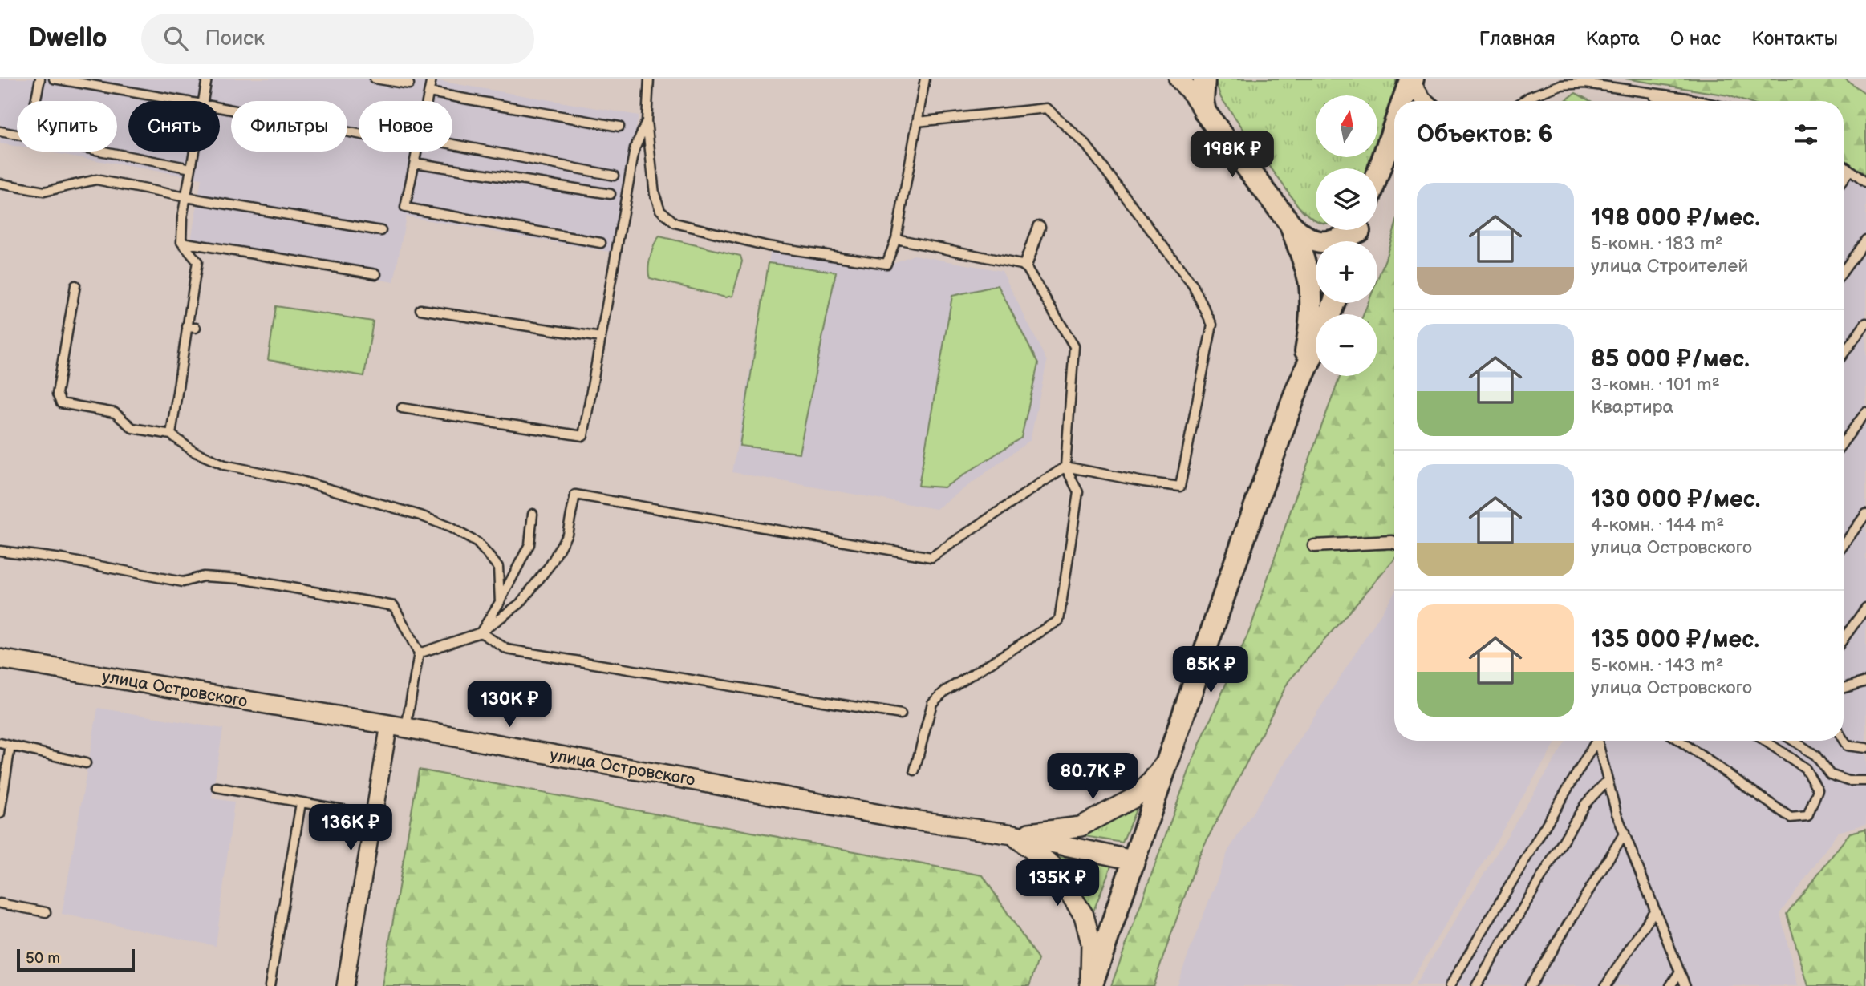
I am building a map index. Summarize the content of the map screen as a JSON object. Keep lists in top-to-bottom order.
{
  "streets": {
    "street": ["улица Островского"]
  },
  "scale_bar": "50 m",
  "north": "top",
  "page": {
    "header": "Dwello",
    "search": "Поиск",
    "nav": [
      "Главная",
      "Карта",
      "О нас",
      "Контакты"
    ],
    "map_buttons": ["+", "−"],
    "chip": [
      "Купить",
      "Снять",
      "Фильтры",
      "Новое"
    ],
    "heading": "Объектов: 6",
    "price": [
      "198K ₽",
      "85K ₽",
      "130K ₽",
      "80.7K ₽",
      "136K ₽",
      "135K ₽"
    ],
    "list": [
      {
        "name": "198 000 ₽/мес.",
        "note": "5-комн. · 183 m² · улица Строителей"
      },
      {
        "name": "85 000 ₽/мес.",
        "note": "3-комн. · 101 m² · Квартира"
      },
      {
        "name": "130 000 ₽/мес.",
        "note": "4-комн. · 144 m² · улица Островского"
      },
      {
        "name": "135 000 ₽/мес.",
        "note": "5-комн. · 143 m² · улица Островского"
      }
    ],
    "scale": "50 m"
  }
}
